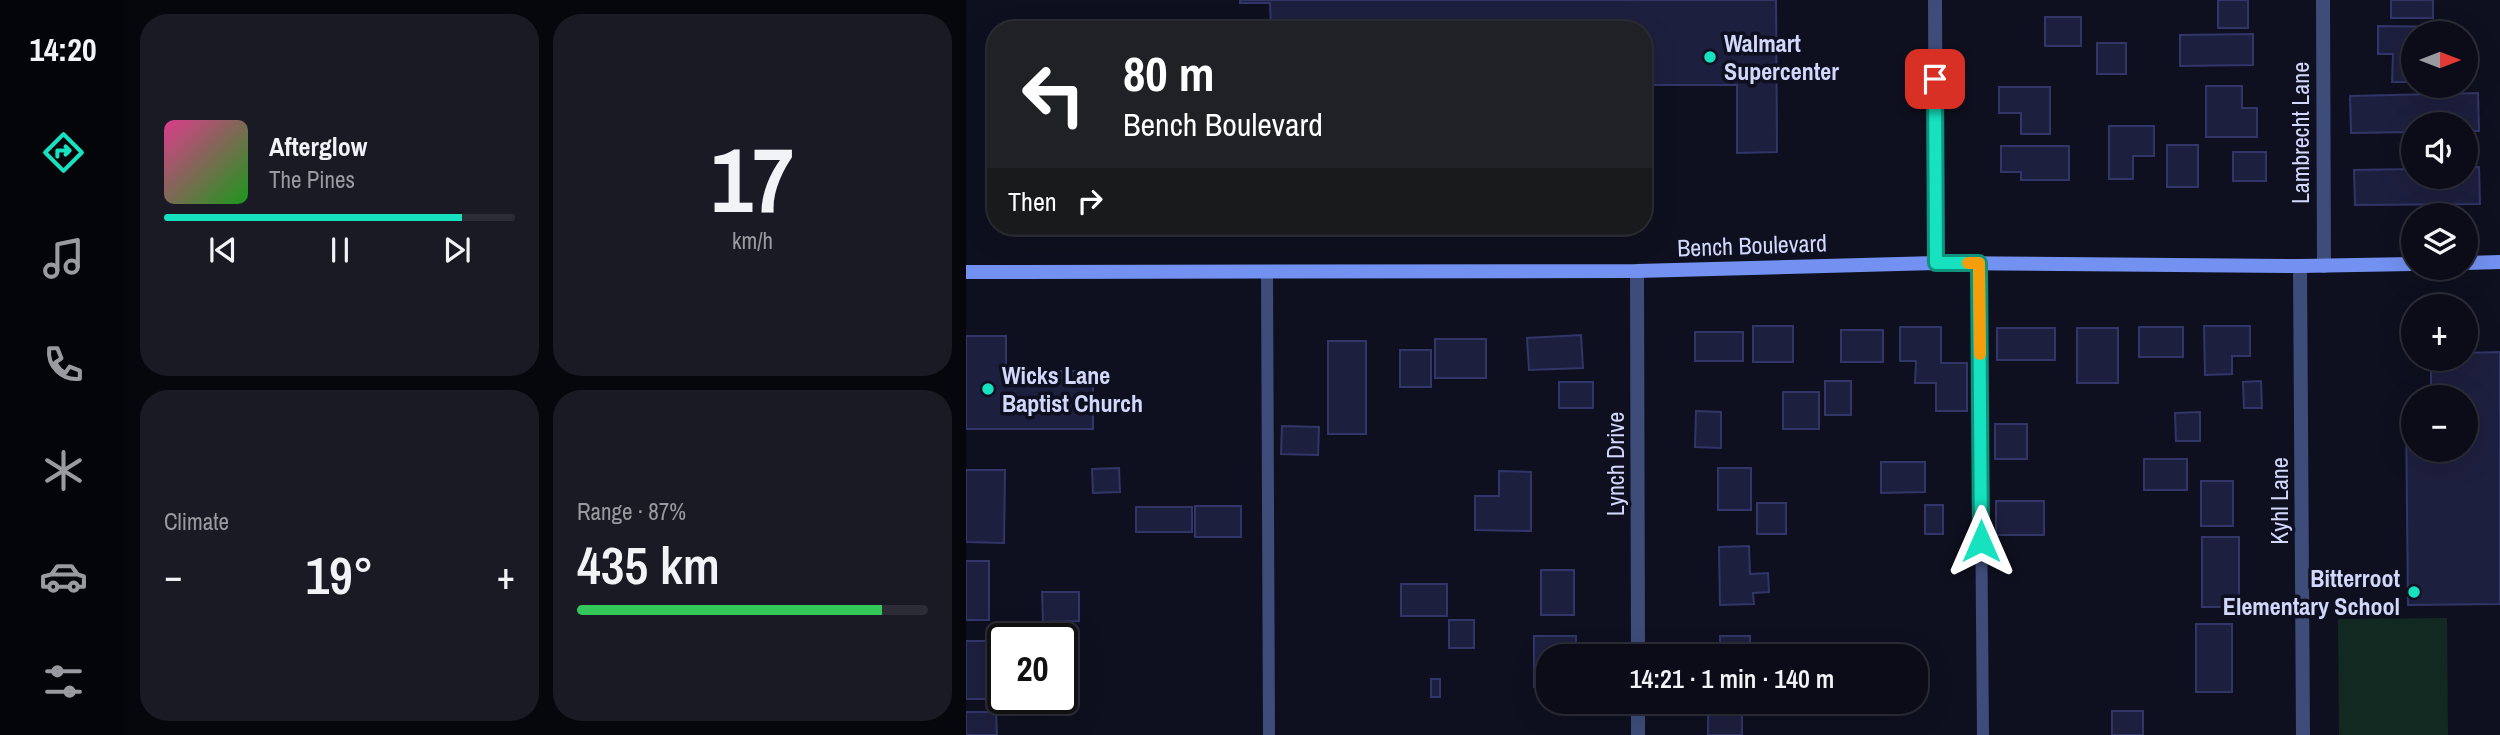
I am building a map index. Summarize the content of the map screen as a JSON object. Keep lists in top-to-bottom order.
{
  "streets": {
    "main road": ["Bench Boulevard"],
    "street": ["Lambrecht Lane", "Lynch Drive", "Kyhl Lane"]
  },
  "crossings": [
    ["Lambrecht Lane", "Bench Boulevard"],
    ["Bench Boulevard", "Lynch Drive"],
    ["Bench Boulevard", "Kyhl Lane"]
  ],
  "places": ["Walmart Supercenter", "Wicks Lane Baptist Church", "Bitterroot Elementary School"],
  "north": "right",
  "page": {
    "tabs": "14:20",
    "tile": [
      ["17", "km/h"],
      "Climate",
      ["Range · 87%", "435 km"]
    ],
    "map_buttons": ["+", "−"],
    "turn": ["80 m", "Bench Boulevard"],
    "song": ["Afterglow", "The Pines"],
    "then": "Then",
    "heat": ["−", "19°", "+"],
    "limit": "20",
    "trip": "14:21 · 1 min · 140 m"
  }
}
